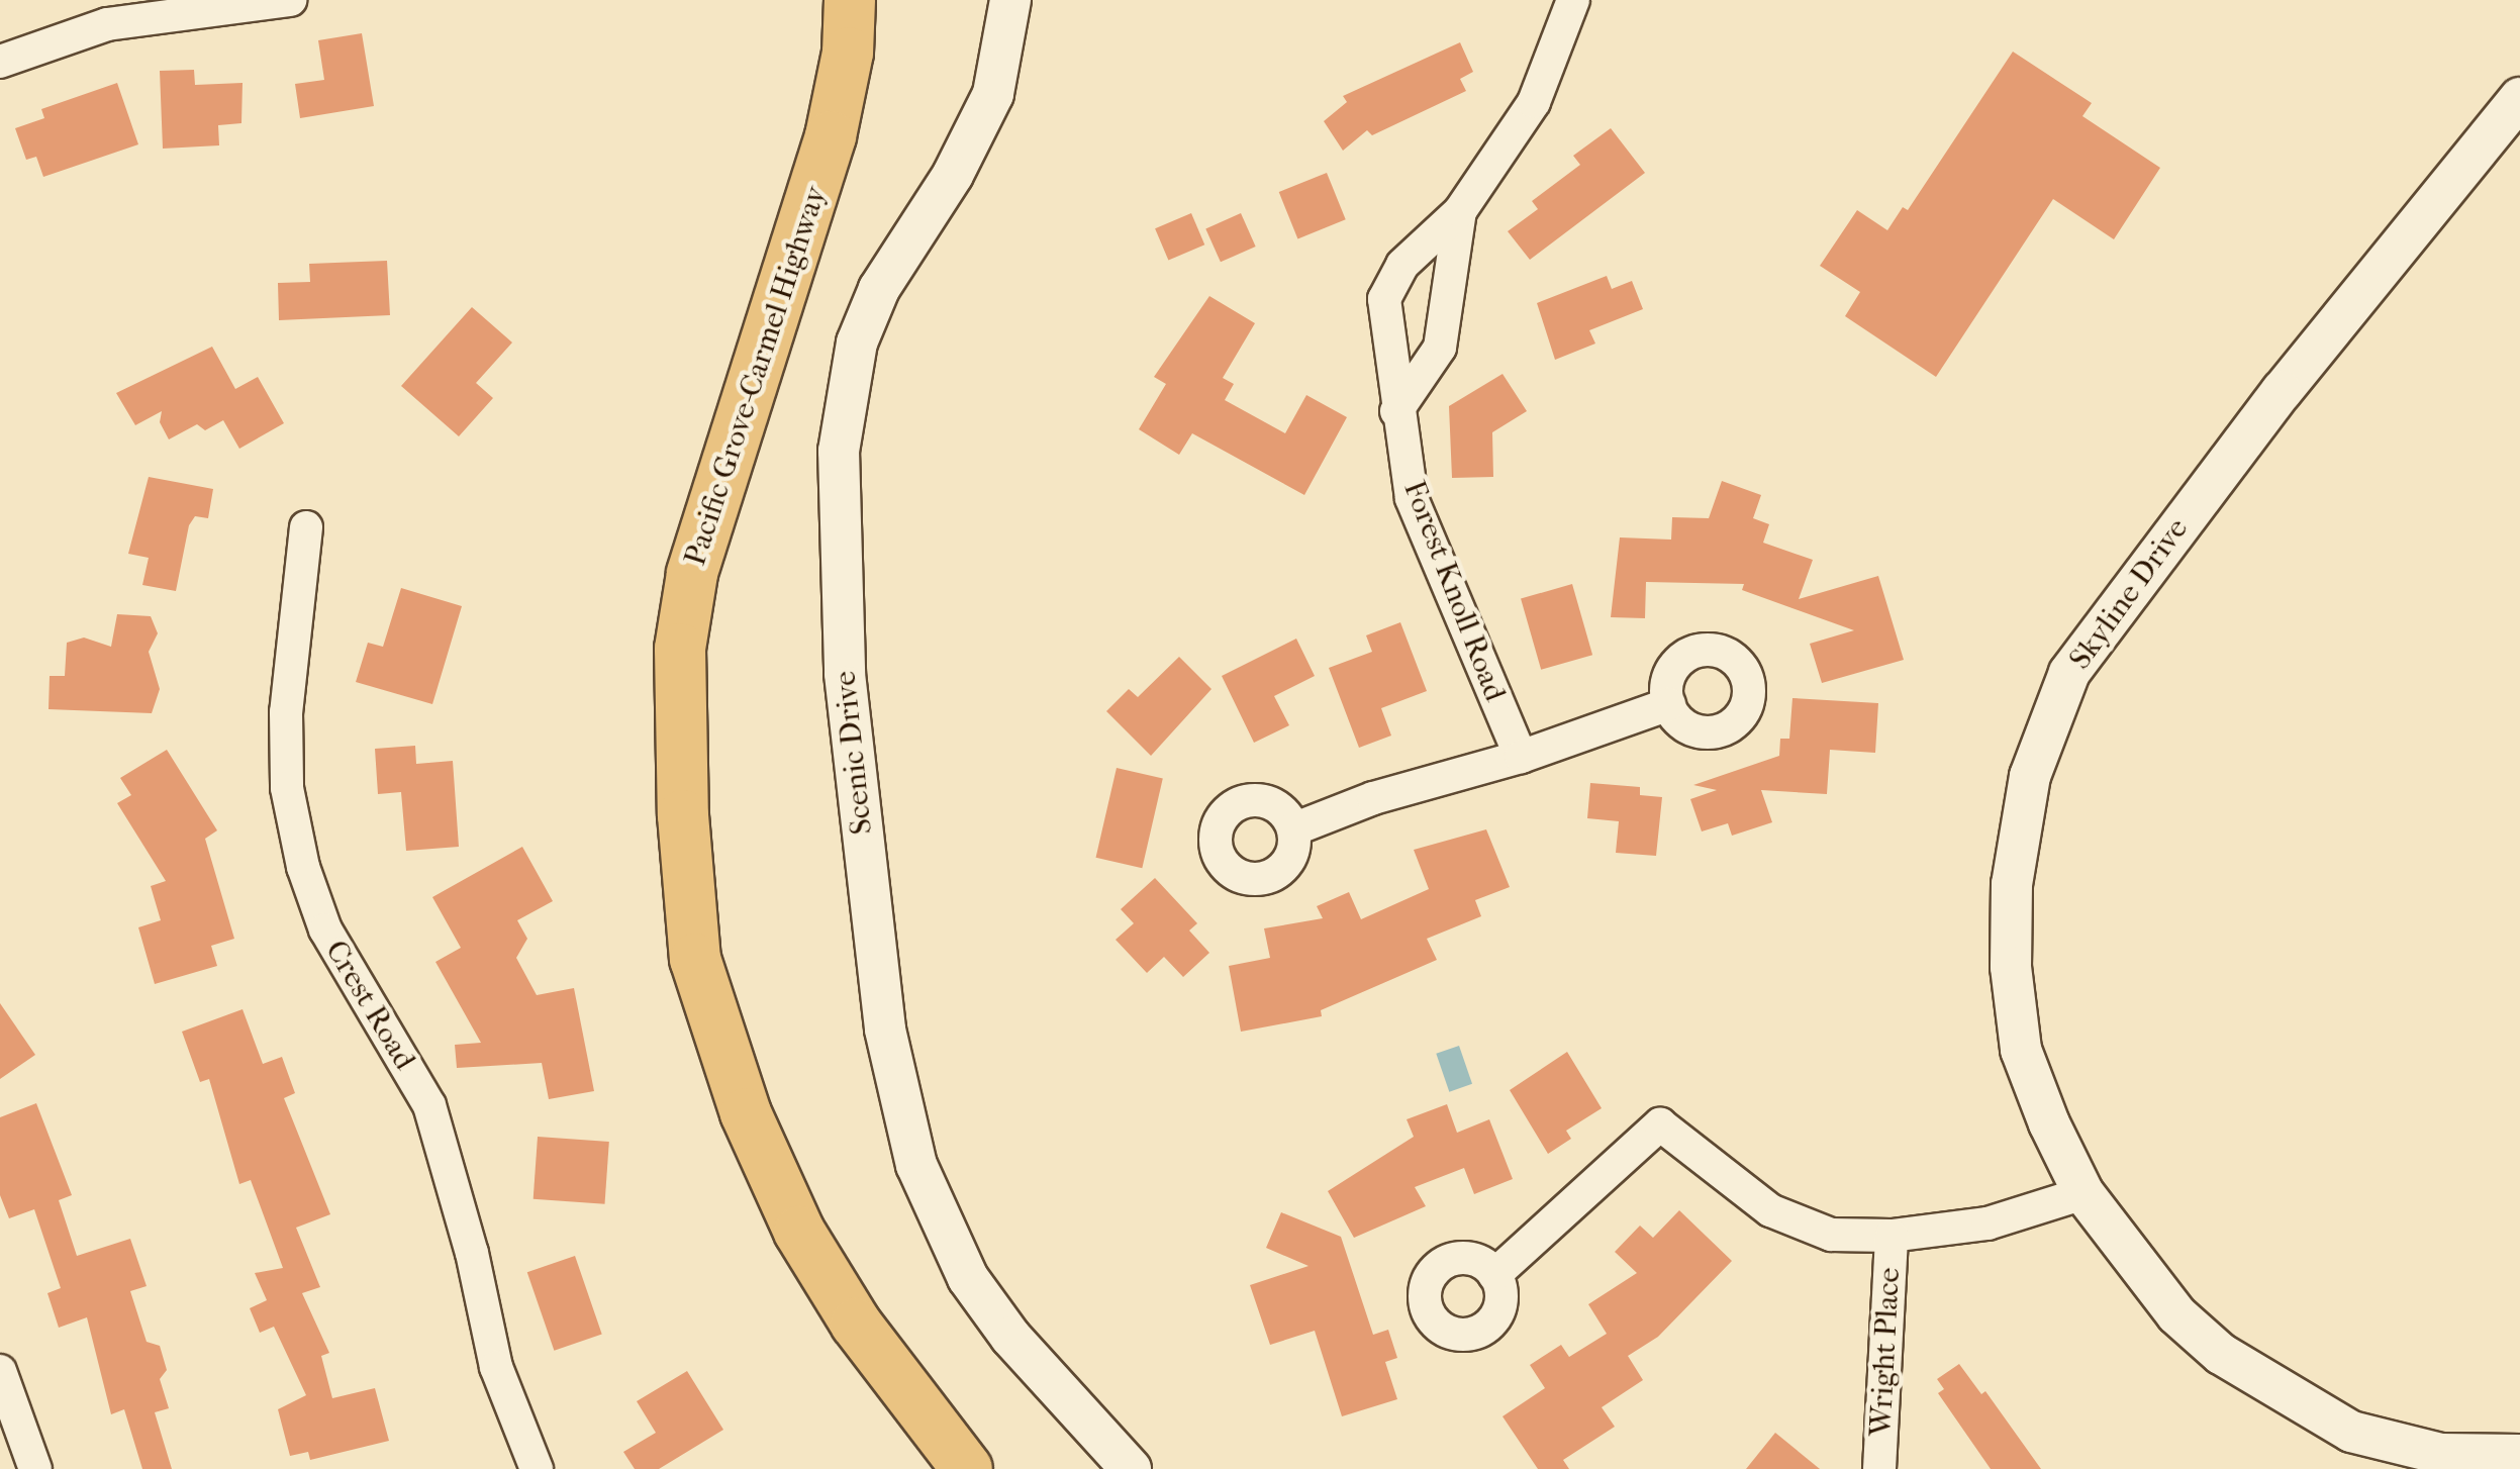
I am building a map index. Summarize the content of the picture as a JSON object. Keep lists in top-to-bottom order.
{
  "streets": {
    "main road": ["Pacific Grove-Carmel Highway"],
    "street": [
      "Forest Knoll Road",
      "Skyline Drive",
      "Scenic Drive",
      "Crest Road",
      "Wright Place"
    ]
  }
}
